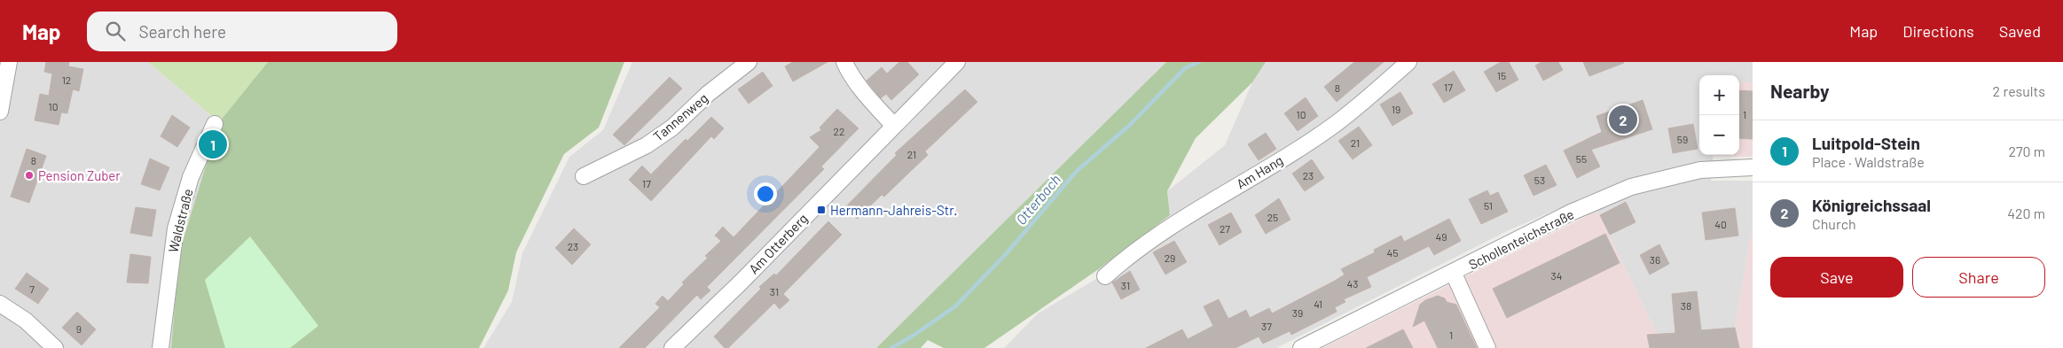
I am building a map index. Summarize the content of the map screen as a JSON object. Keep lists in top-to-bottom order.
{
  "streets": {
    "street": [
      "Tannenweg",
      "Am Hang",
      "Waldstraße",
      "Schollenteichstraße",
      "Am Otterberg"
    ]
  },
  "water": ["Otterbach"],
  "places": {
    "other": ["Pension Zuber"],
    "transit": ["Hermann-Jahreis-Str."]
  },
  "house_numbers": [
    "15",
    "12",
    "17",
    "8",
    "10",
    "19",
    "10",
    "1",
    "22",
    "59",
    "21",
    "21",
    "55",
    "8",
    "23",
    "53",
    "17",
    "51",
    "25",
    "40",
    "27",
    "49",
    "23",
    "45",
    "29",
    "36",
    "34",
    "43",
    "31",
    "7",
    "31",
    "41",
    "38",
    "39",
    "37",
    "9",
    "1"
  ],
  "page": {
    "header": "Map",
    "search": "Search here",
    "nav": ["Map", "Directions", "Saved"],
    "heading": ["Nearby", "2 results"],
    "map_buttons": ["+", "−"],
    "pins": ["2", "1"],
    "list": [
      {
        "mark": "1",
        "name": "Luitpold-Stein",
        "note": "Place · Waldstraße",
        "value": "270 m"
      },
      {
        "mark": "2",
        "name": "Königreichssaal",
        "note": "Church",
        "value": "420 m"
      }
    ],
    "buttons": ["Save", "Share"]
  }
}
